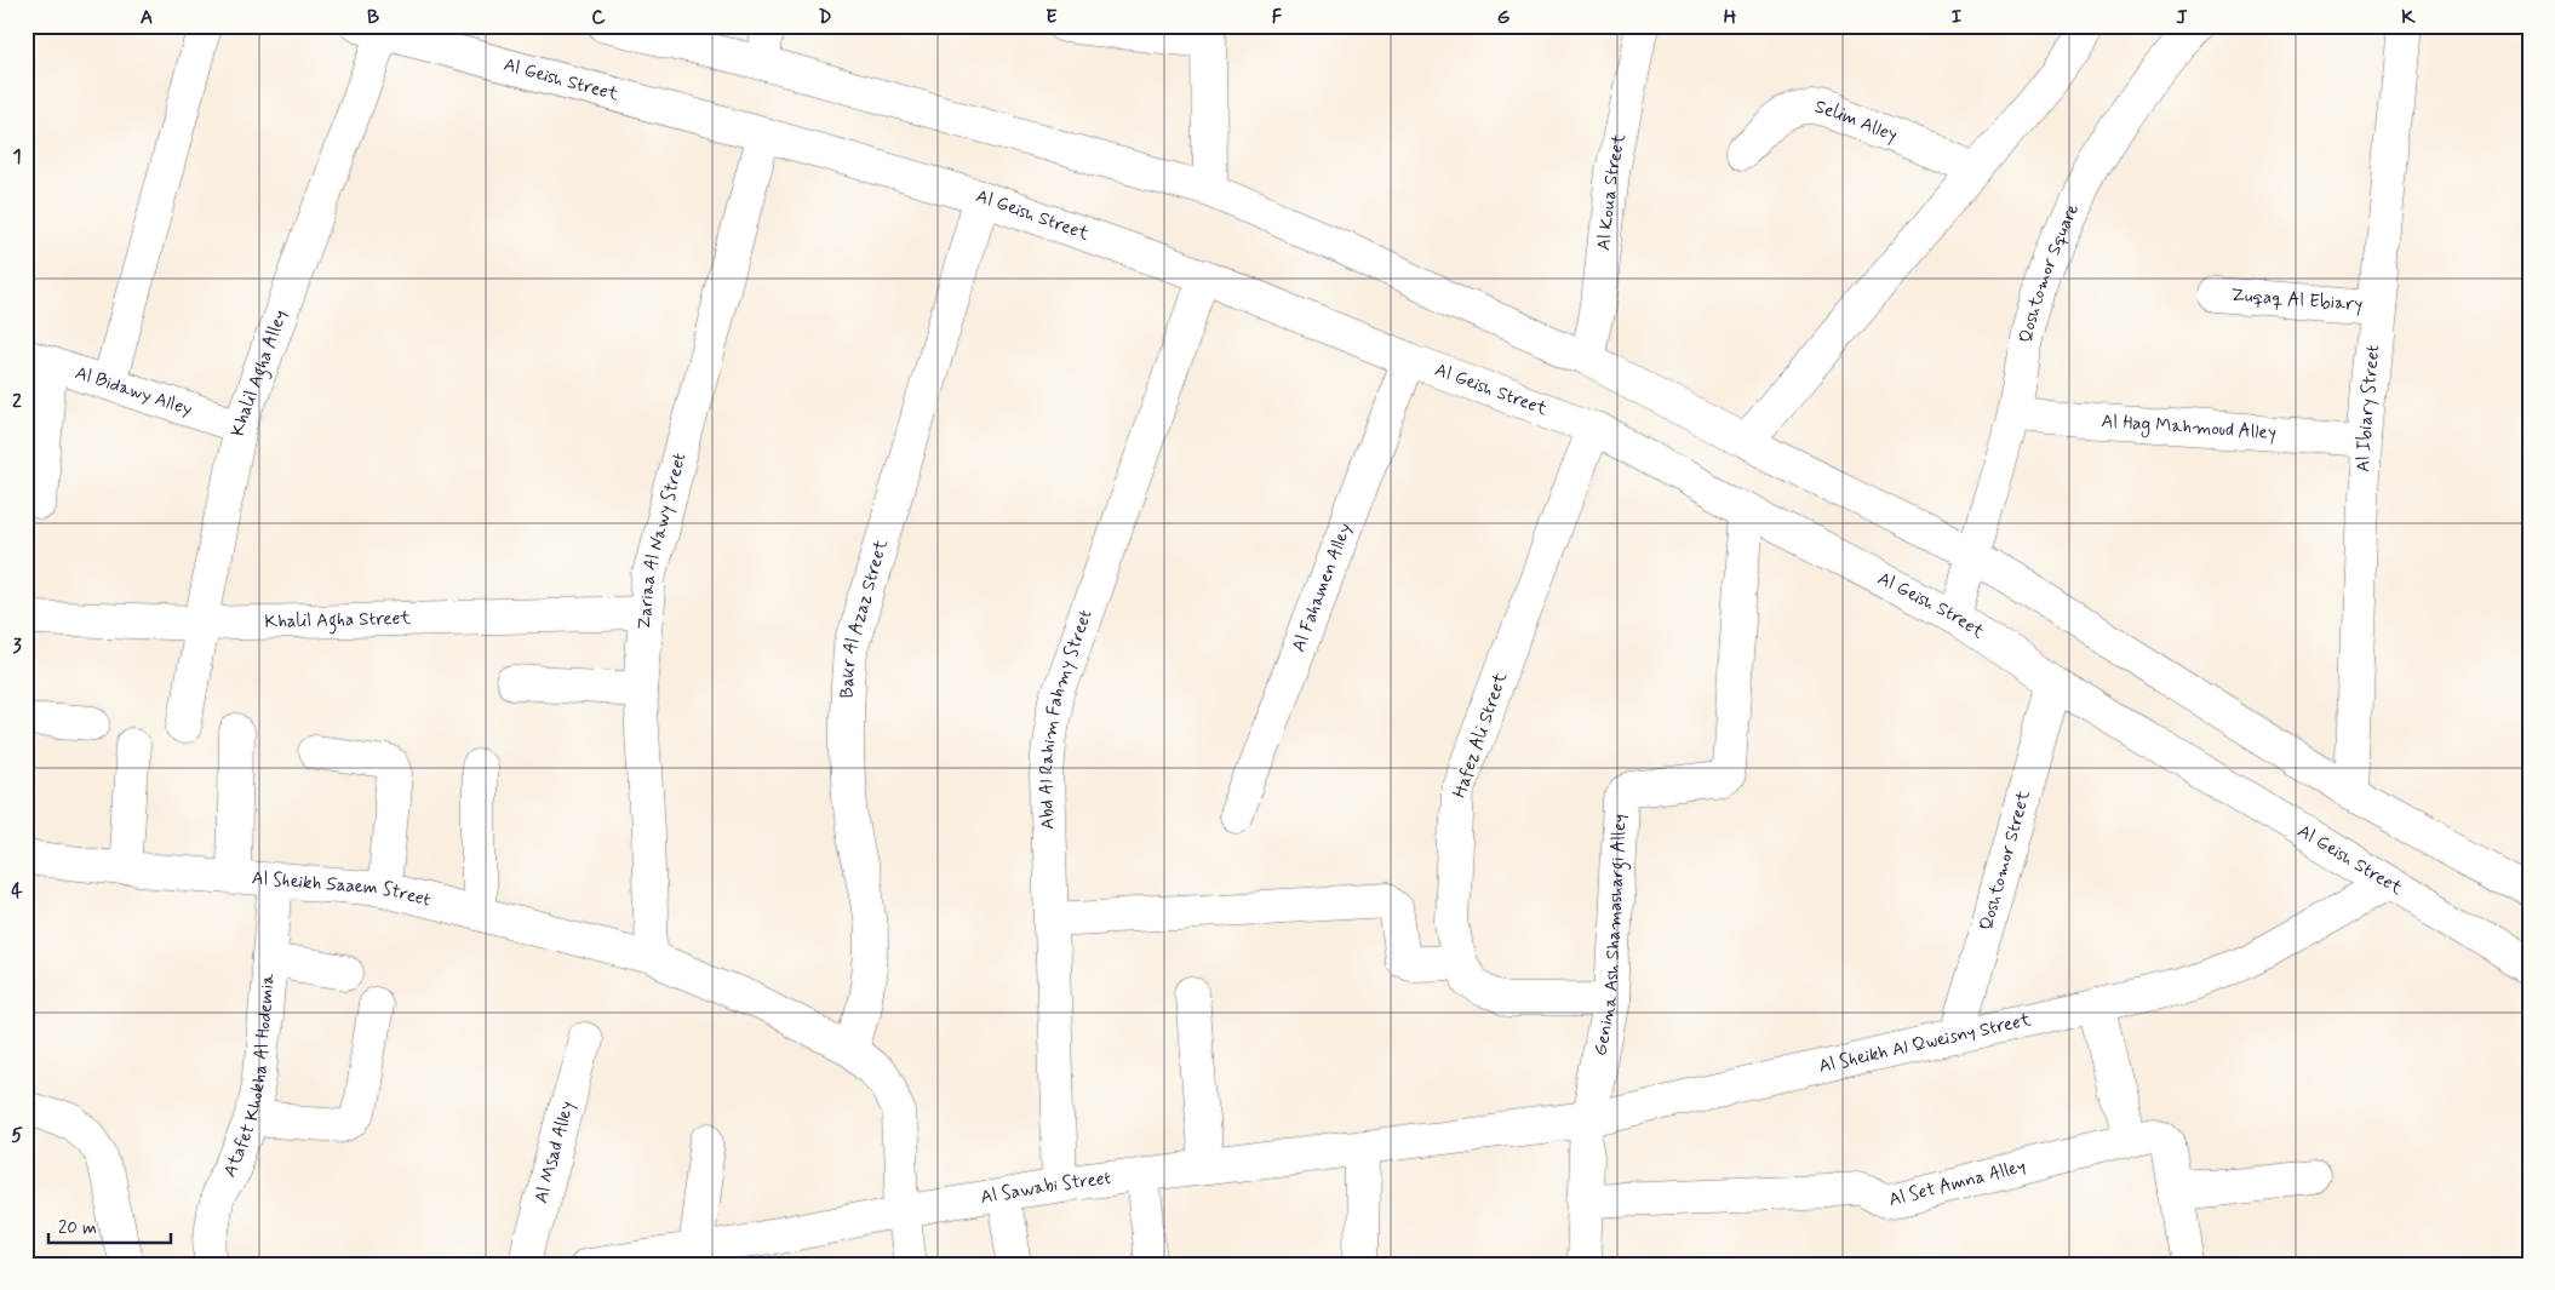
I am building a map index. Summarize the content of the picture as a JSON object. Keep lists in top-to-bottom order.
{
  "streets": {
    "street": [
      "Al Geish Street",
      "Selim Alley",
      "Al Koua Street",
      "Qoshtomor Square",
      "Zuqaq Al Ebiary",
      "Khalil Agha Alley",
      "Al Bidawy Alley",
      "Al Ibiary Street",
      "Al Hag Mahmoud Alley",
      "Zariaa Al Nawy Street",
      "Al Fahamen Alley",
      "Bakr Al Azaz Street",
      "Khalil Agha Street",
      "Abd Al Rahim Fahmy Street",
      "Hafez Ali Street",
      "Qoshtomor Street",
      "Al Sheikh Saaem Street",
      "Genina Ash Shamashargi Alley",
      "Al Sheikh Al Qweisny Street",
      "Atafet Khokha Al Hodemia",
      "Al Msad Alley",
      "Al Set Amna Alley",
      "Al Sawabi Street"
    ]
  },
  "crossings": [
    ["Al Geish Street", "Qoshtomor Square"],
    ["Al Geish Street", "Khalil Agha Alley"],
    ["Al Geish Street", "Zariaa Al Nawy Street"],
    ["Al Geish Street", "Al Fahamen Alley"],
    ["Al Geish Street", "Bakr Al Azaz Street"],
    ["Al Geish Street", "Abd Al Rahim Fahmy Street"],
    ["Al Geish Street", "Hafez Ali Street"],
    ["Al Geish Street", "Qoshtomor Street"],
    ["Al Geish Street", "Genina Ash Shamashargi Alley"],
    ["Al Geish Street", "Al Sheikh Al Qweisny Street"],
    ["Qoshtomor Square", "Al Hag Mahmoud Alley"],
    ["Zuqaq Al Ebiary", "Al Ibiary Street"],
    ["Khalil Agha Alley", "Al Bidawy Alley"],
    ["Khalil Agha Alley", "Khalil Agha Street"],
    ["Al Ibiary Street", "Al Hag Mahmoud Alley"],
    ["Zariaa Al Nawy Street", "Khalil Agha Street"],
    ["Zariaa Al Nawy Street", "Al Sheikh Saaem Street"],
    ["Abd Al Rahim Fahmy Street", "Al Sawabi Street"],
    ["Hafez Ali Street", "Genina Ash Shamashargi Alley"],
    ["Qoshtomor Street", "Al Sheikh Al Qweisny Street"],
    ["Al Sheikh Saaem Street", "Atafet Khokha Al Hodemia"],
    ["Genina Ash Shamashargi Alley", "Al Sheikh Al Qweisny Street"],
    ["Genina Ash Shamashargi Alley", "Al Sawabi Street"],
    ["Al Sheikh Al Qweisny Street", "Al Sawabi Street"]
  ],
  "scale_bar": "20 m",
  "grid": {
    "columns": [
      "A",
      "B",
      "C",
      "D",
      "E",
      "F",
      "G",
      "H",
      "I",
      "J",
      "K"
    ],
    "rows": [
      "1",
      "2",
      "3",
      "4",
      "5"
    ]
  }
}
